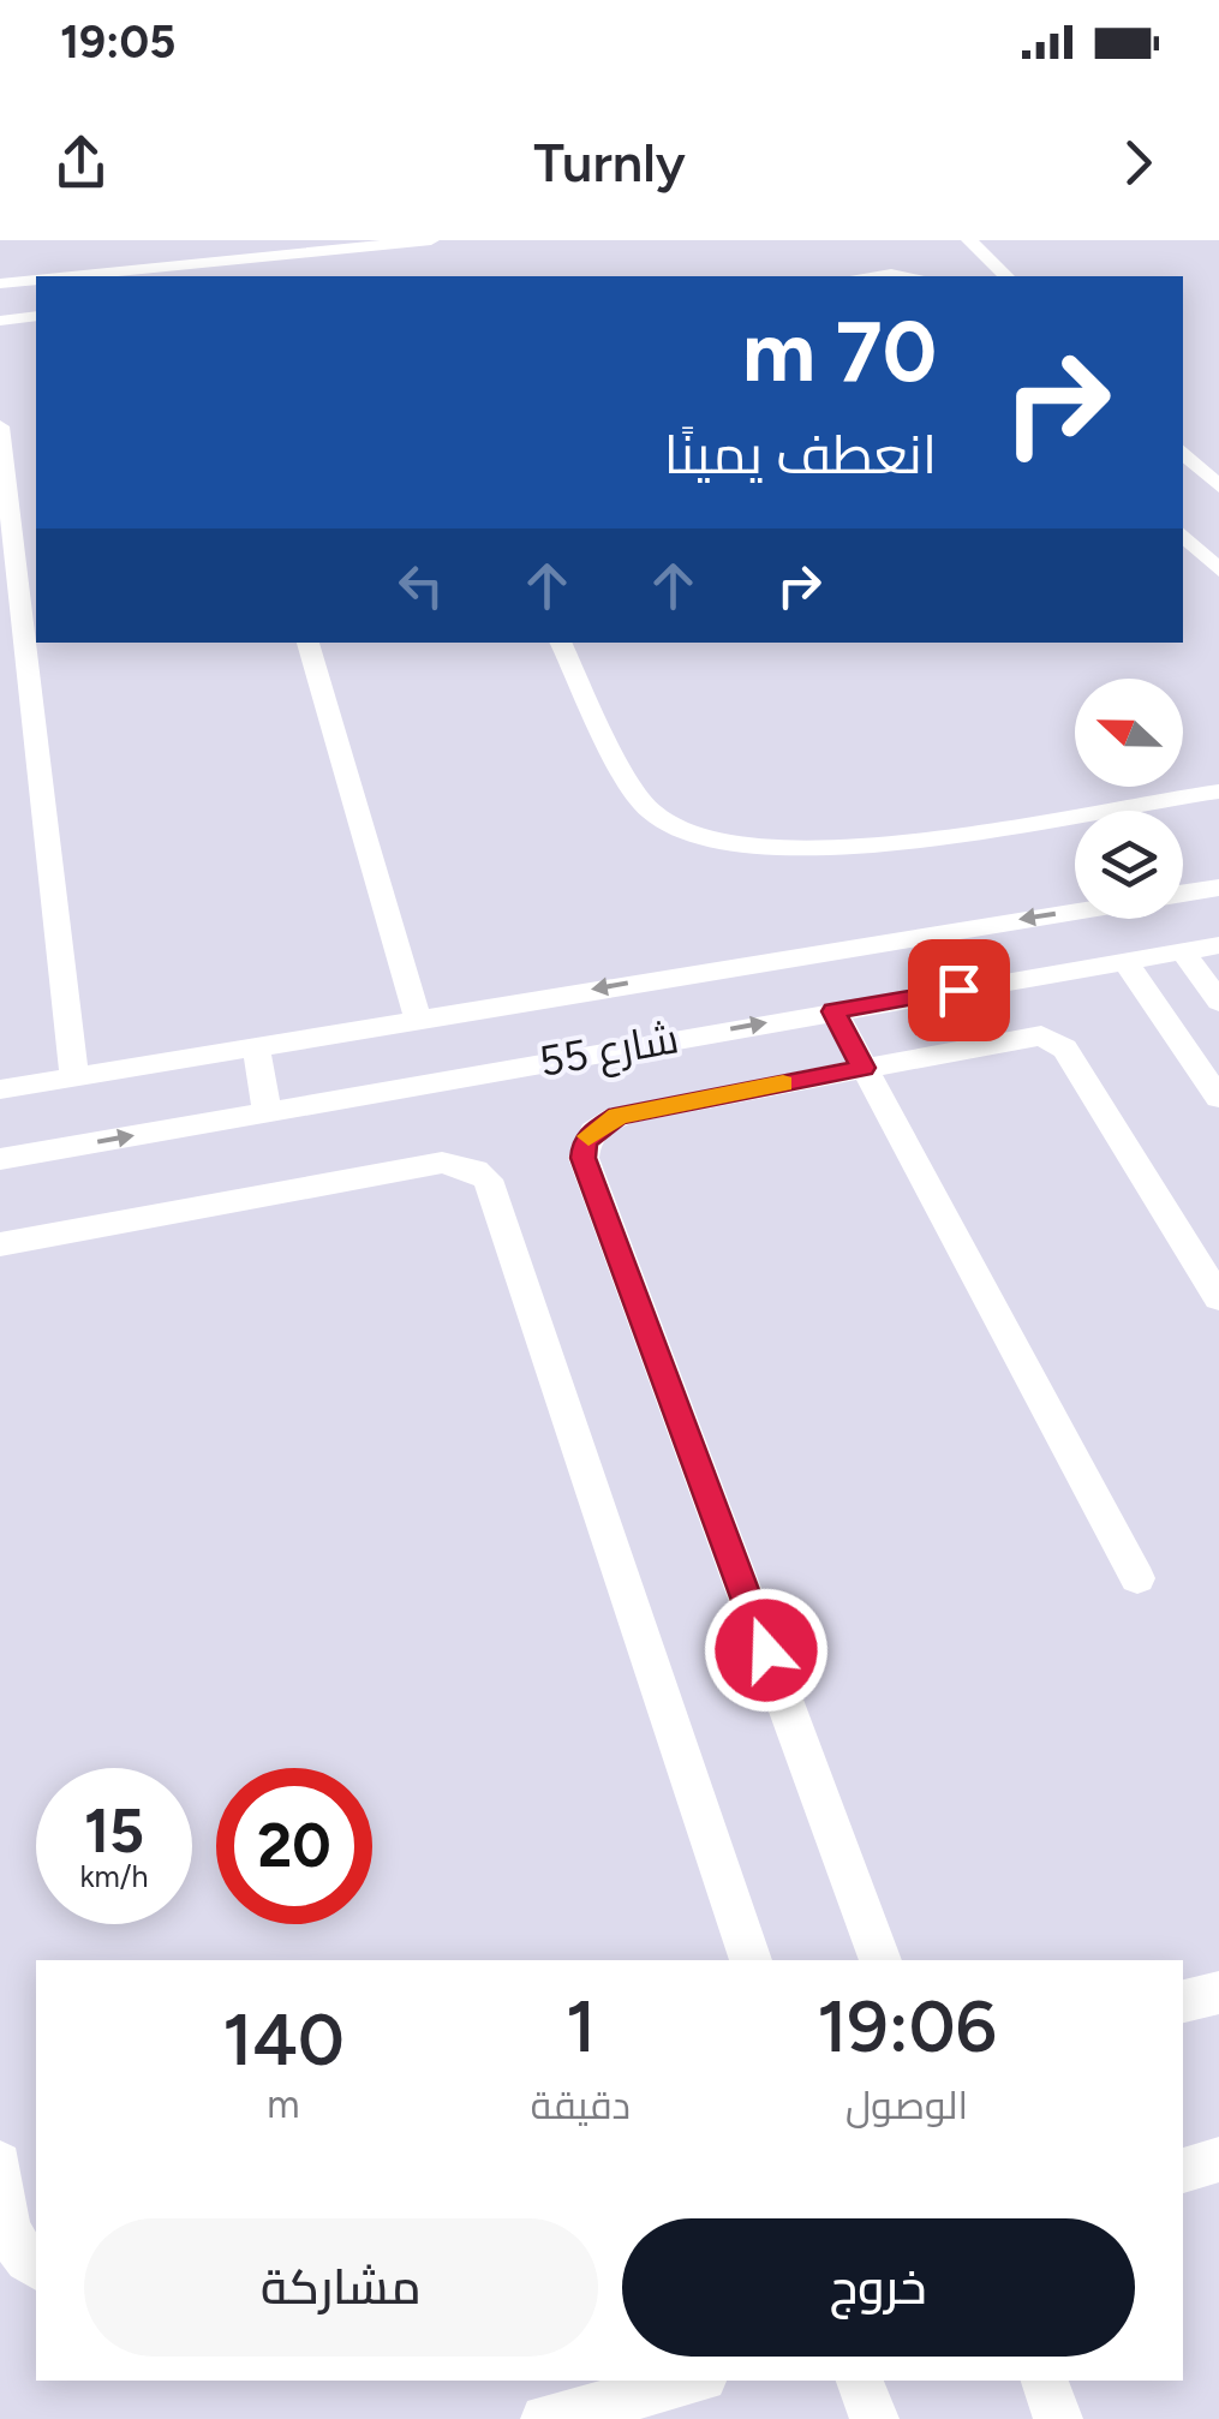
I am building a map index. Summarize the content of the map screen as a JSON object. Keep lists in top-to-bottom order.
{
  "streets": {
    "lane": ["شارع 55"]
  },
  "north": "left",
  "page": {
    "status": "19:05",
    "header": "Turnly",
    "turn": ["70 m", "انعطف يمينًا"],
    "speed": "15 km/h",
    "limit": "20",
    "eta": [
      "19:06",
      "الوصول",
      "1",
      "دقيقة",
      "140",
      "m"
    ],
    "buttons": ["خروج", "مشاركة"]
  }
}
